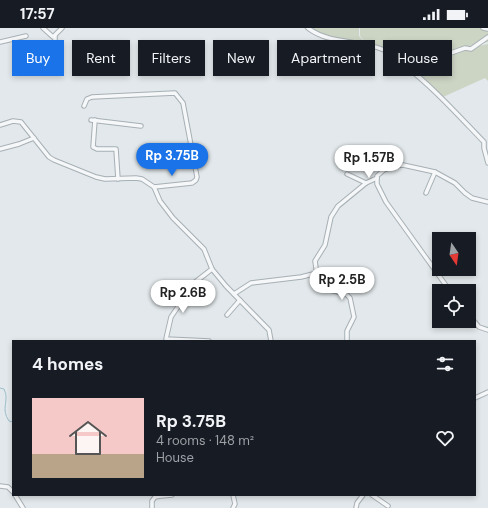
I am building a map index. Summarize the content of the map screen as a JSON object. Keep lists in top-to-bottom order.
{
  "north": "bottom",
  "page": {
    "status": "17:57",
    "chip": [
      "Buy",
      "Rent",
      "Filters",
      "New",
      "Apartment",
      "House"
    ],
    "price": [
      "Rp 3.75B",
      "Rp 1.57B",
      "Rp 2.5B",
      "Rp 2.6B"
    ],
    "heading": "4 homes",
    "list": [
      {
        "name": "Rp 3.75B",
        "note": "4 rooms · 148 m² · House"
      }
    ]
  }
}
